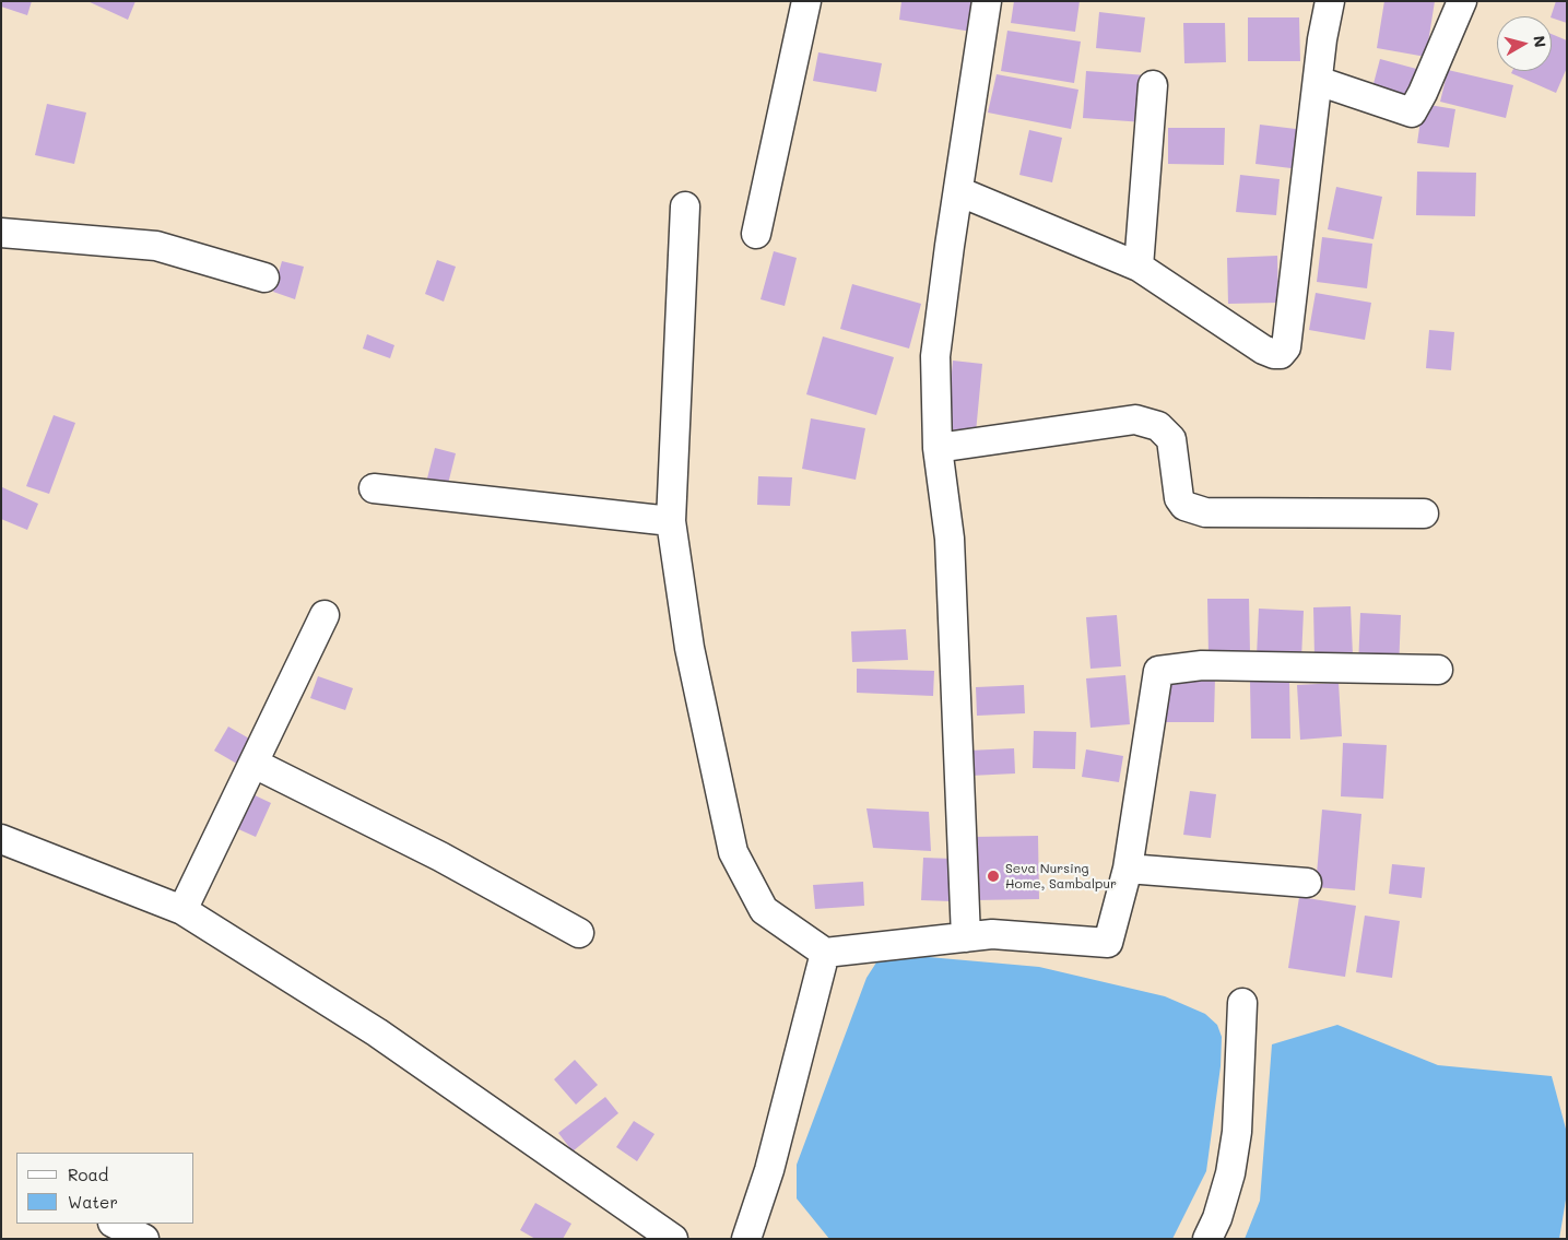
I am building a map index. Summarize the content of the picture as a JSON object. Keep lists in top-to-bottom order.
{
  "places": ["Seva Nursing Home, Sambalpur"],
  "legend": ["Road", "Water"],
  "north": "right"
}
